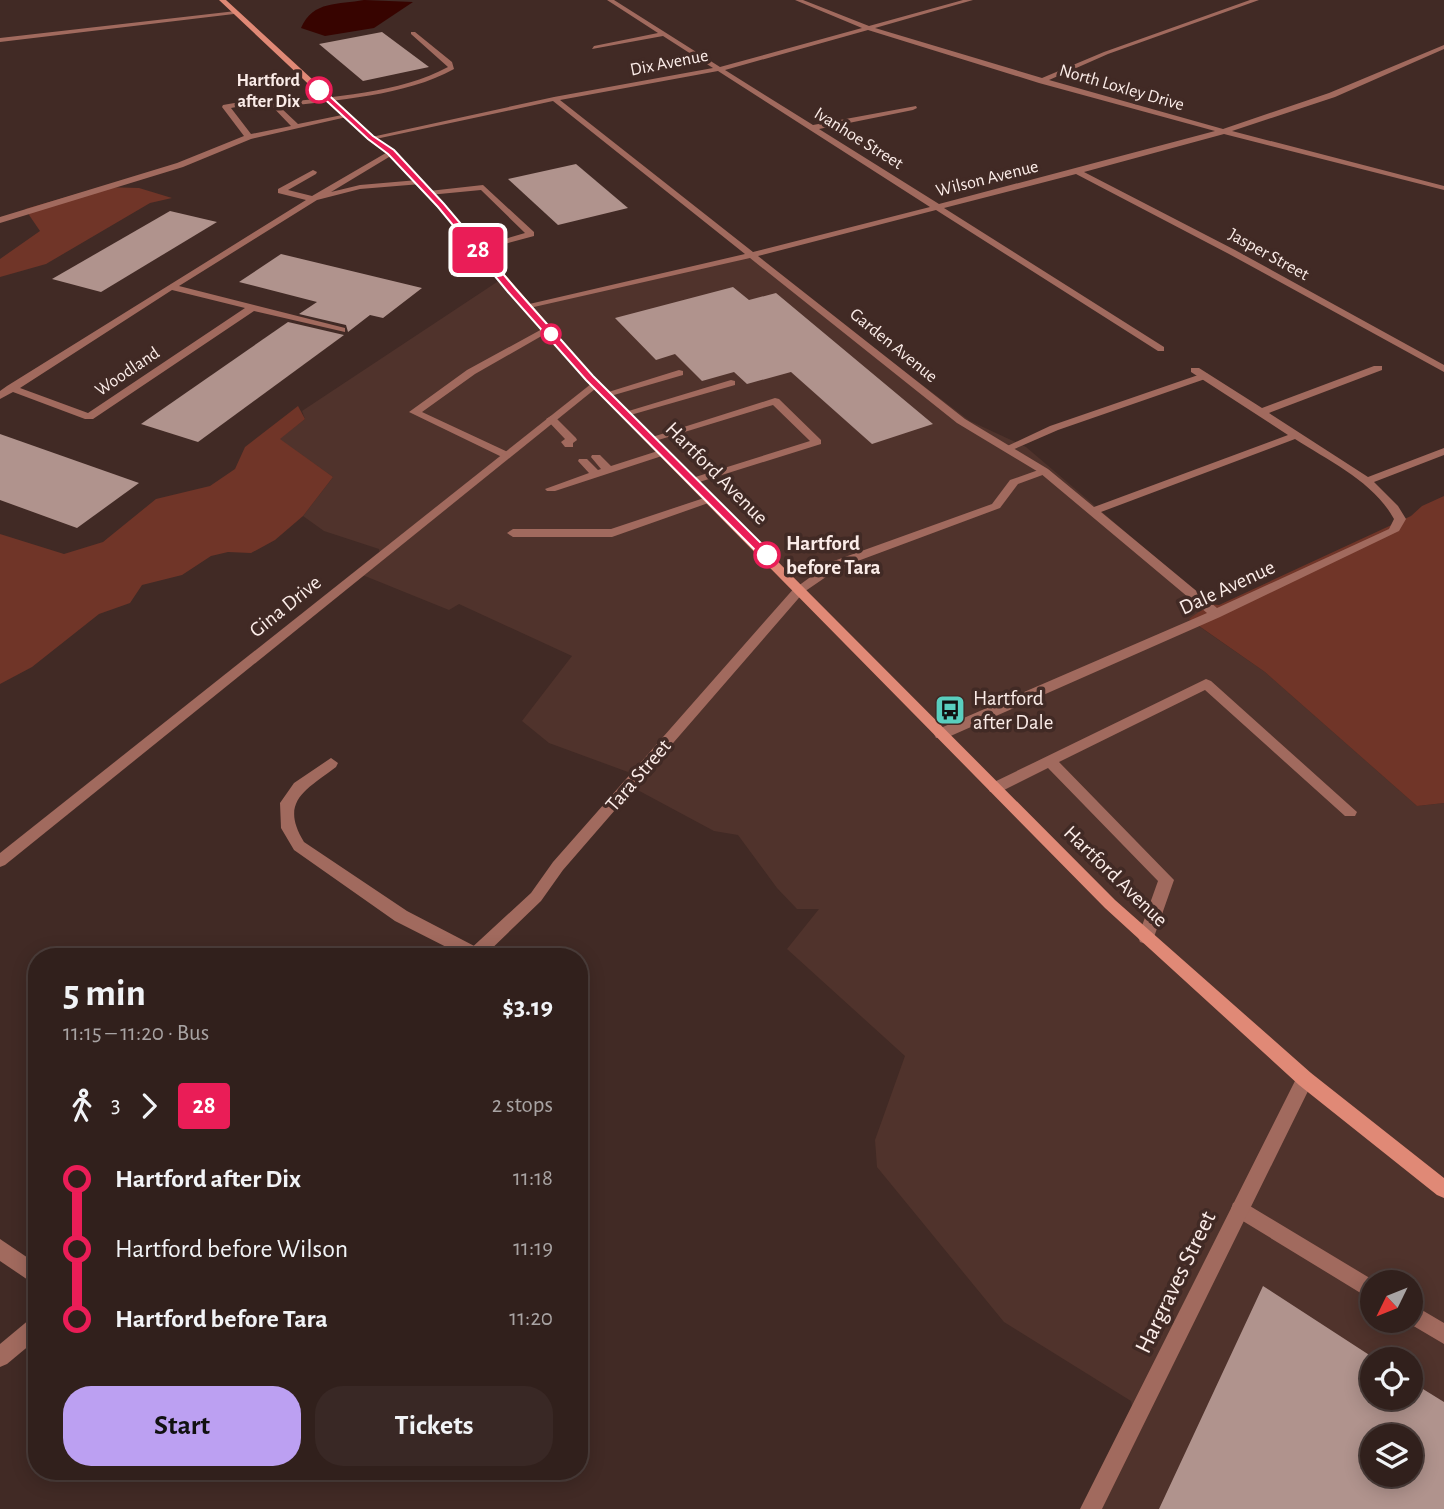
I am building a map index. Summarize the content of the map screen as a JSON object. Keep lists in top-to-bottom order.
{
  "streets": {
    "main road": ["Hartford Avenue"],
    "street": [
      "Dix Avenue",
      "North Loxley Drive",
      "Ivanhoe Street",
      "Wilson Avenue",
      "Jasper Street",
      "Garden Avenue",
      "Woodland",
      "Dale Avenue",
      "Gina Drive",
      "Tara Street",
      "Hargraves Street"
    ]
  },
  "crossings": [
    ["Dix Avenue", "North Loxley Drive"],
    ["Dix Avenue", "Ivanhoe Street"],
    ["Dix Avenue", "Garden Avenue"],
    ["Dix Avenue", "Hartford Avenue"],
    ["North Loxley Drive", "Wilson Avenue"],
    ["Ivanhoe Street", "Wilson Avenue"],
    ["Wilson Avenue", "Jasper Street"],
    ["Wilson Avenue", "Garden Avenue"],
    ["Wilson Avenue", "Hartford Avenue"],
    ["Garden Avenue", "Dale Avenue"],
    ["Garden Avenue", "Tara Street"],
    ["Hartford Avenue", "Dale Avenue"],
    ["Hartford Avenue", "Gina Drive"],
    ["Hartford Avenue", "Tara Street"],
    ["Hartford Avenue", "Hargraves Street"]
  ],
  "places": {
    "other": ["Hartford after Dix", "Hartford before Tara"],
    "bus stop": ["Hartford after Dale"]
  },
  "lines": ["bus line 28"],
  "north": "bottom left",
  "page": {
    "on_map": "28",
    "heading": ["5 min", "11:15 – 11:20 · Bus", "$3.19"],
    "legs": ["3", "28", "2 stops"],
    "list": [
      {
        "name": "Hartford after Dix",
        "value": "11:18"
      },
      {
        "name": "Hartford before Wilson",
        "value": "11:19"
      },
      {
        "name": "Hartford before Tara",
        "value": "11:20"
      }
    ],
    "buttons": ["Start", "Tickets"]
  }
}
